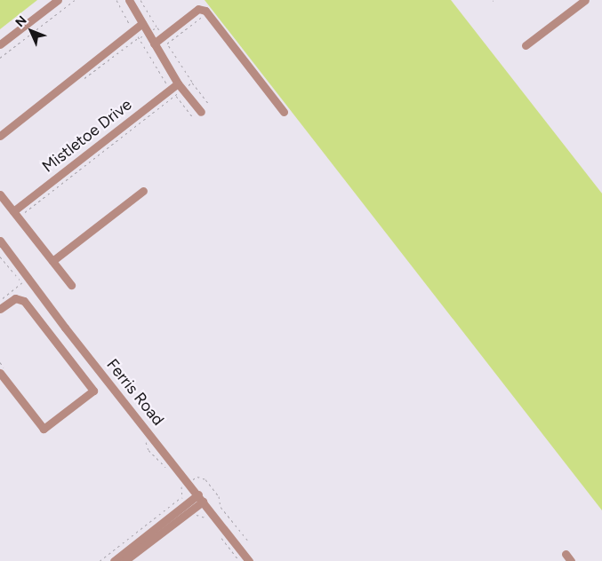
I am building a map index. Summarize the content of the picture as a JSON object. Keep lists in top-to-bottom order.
{
  "streets": {
    "street": ["Mistletoe Drive", "Ferris Road"]
  },
  "north": "top left"
}
